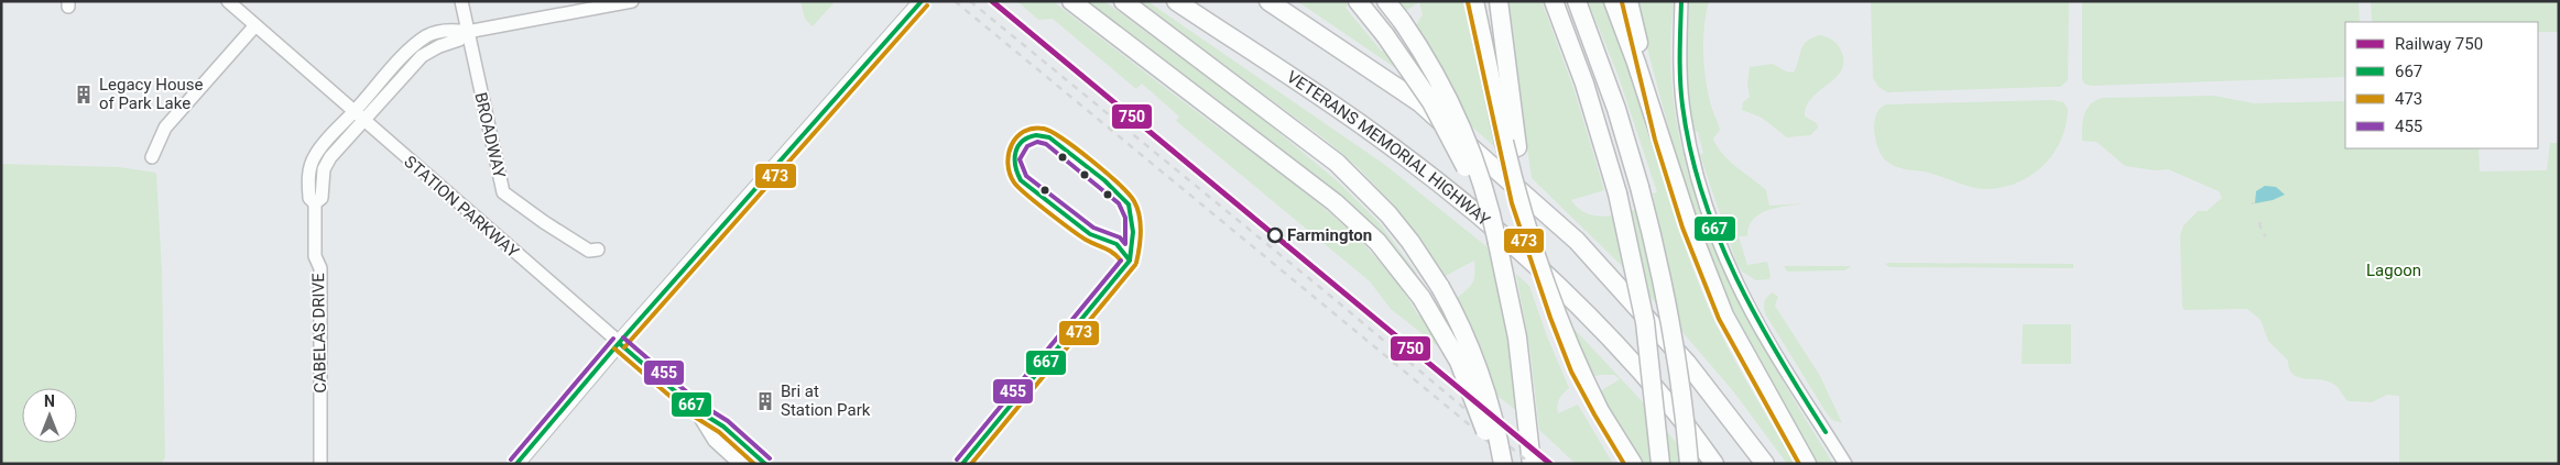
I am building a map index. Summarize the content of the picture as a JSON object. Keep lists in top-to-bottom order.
{
  "streets": {
    "highway": ["VETERANS MEMORIAL HIGHWAY"],
    "street": ["BROADWAY", "STATION PARKWAY", "CABELAS DRIVE"]
  },
  "crossings": [
    ["BROADWAY", "CABELAS DRIVE"],
    ["STATION PARKWAY", "CABELAS DRIVE"]
  ],
  "parks": ["Lagoon"],
  "places": {
    "building": ["Legacy House of Park Lake", "Bri at Station Park"],
    "other": ["Farmington"]
  },
  "lines": [
    "rail line 750",
    "transit line 667",
    "transit line 473",
    "transit line 455"
  ],
  "legend": [
    "Railway 750",
    "667",
    "473",
    "455"
  ],
  "north": "top"
}
